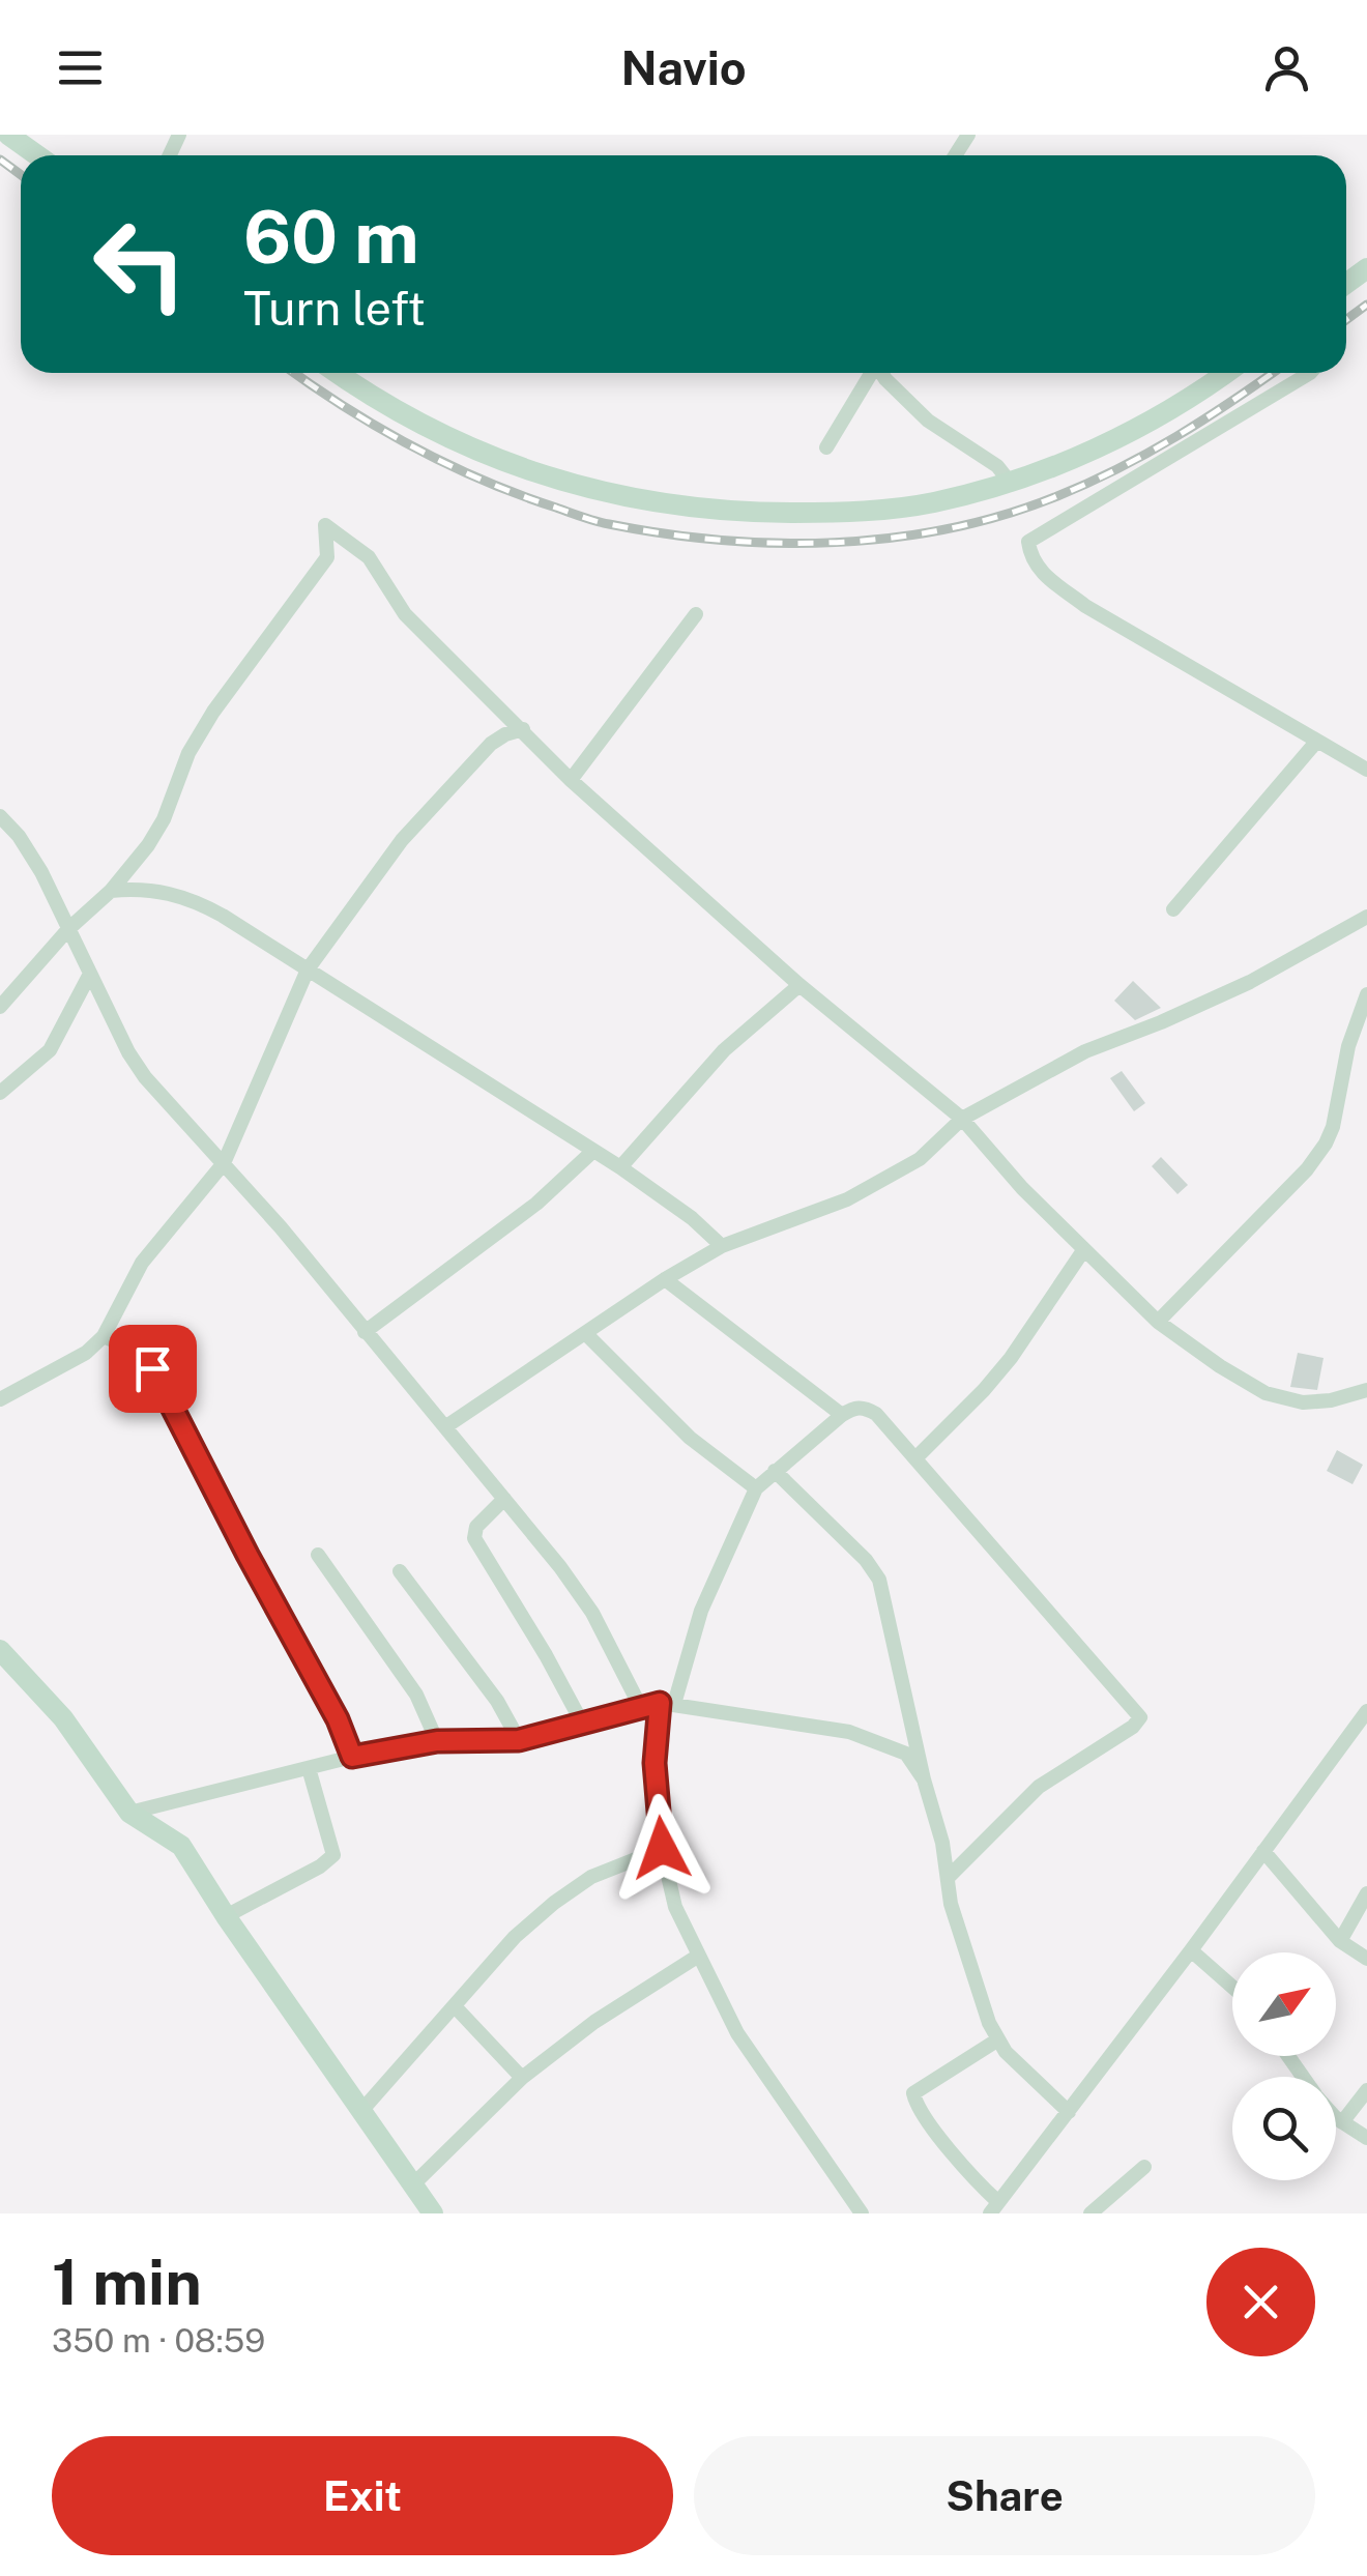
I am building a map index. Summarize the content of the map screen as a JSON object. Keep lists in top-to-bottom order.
{
  "north": "top right",
  "page": {
    "header": "Navio",
    "turn": ["60 m", "Turn left"],
    "heading": ["1 min", "350 m · 08:59"],
    "buttons": ["Exit", "Share"]
  }
}
